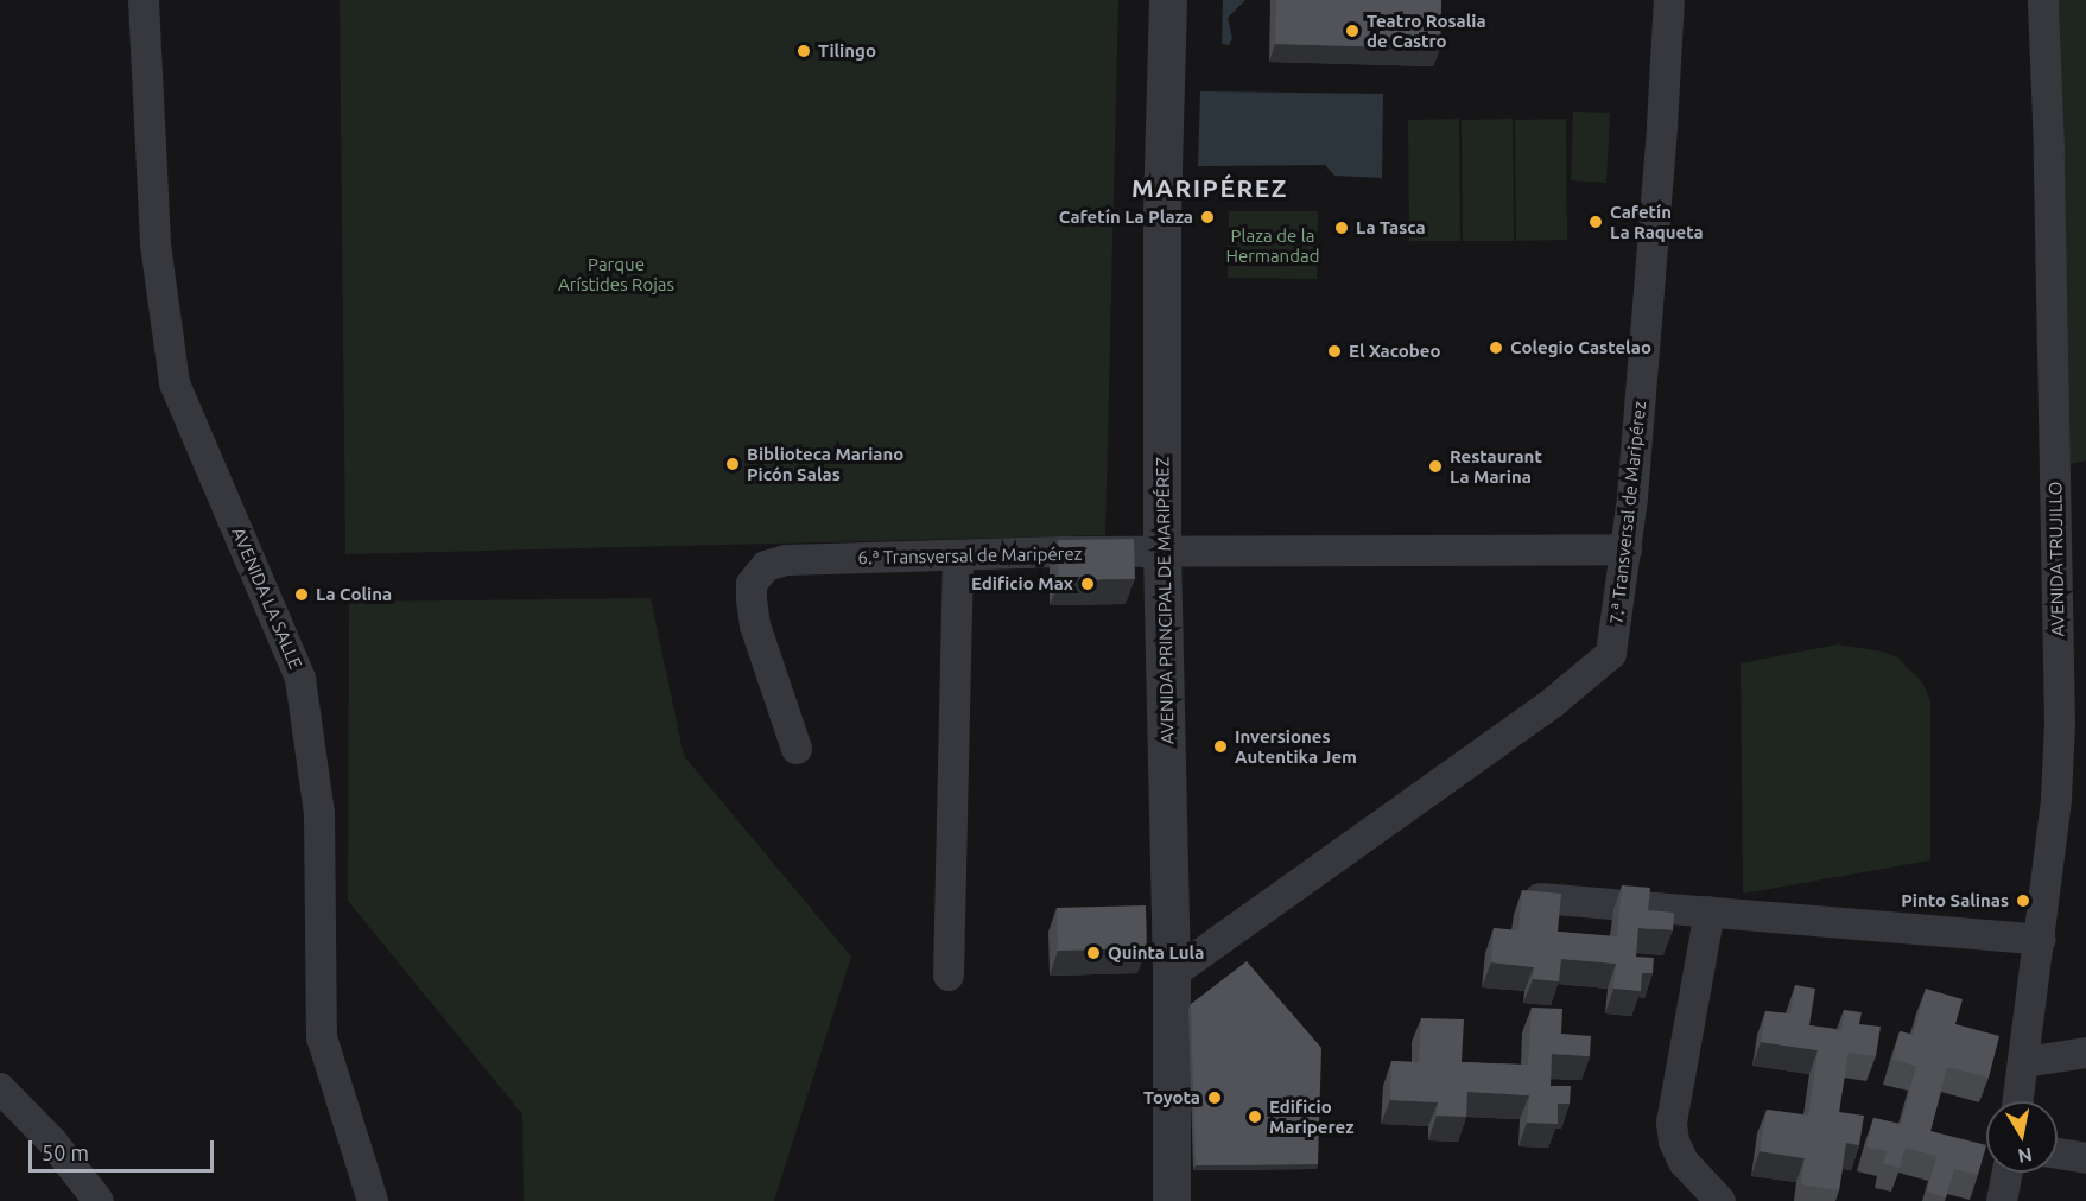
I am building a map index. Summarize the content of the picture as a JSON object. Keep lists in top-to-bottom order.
{
  "streets": {
    "street": [
      "7.ª Transversal de Maripérez",
      "6.ª Transversal de Maripérez",
      "AVENIDA TRUJILLO",
      "AVENIDA LA SALLE",
      "AVENIDA PRINCIPAL DE MARIPÉREZ"
    ]
  },
  "crossings": [
    ["7.ª Transversal de Maripérez", "6.ª Transversal de Maripérez"],
    ["7.ª Transversal de Maripérez", "AVENIDA PRINCIPAL DE MARIPÉREZ"],
    ["6.ª Transversal de Maripérez", "AVENIDA PRINCIPAL DE MARIPÉREZ"]
  ],
  "districts": ["MARIPÉREZ"],
  "parks": ["Plaza de la Hermandad", "Parque Arístides Rojas"],
  "places": [
    "Teatro Rosalia de Castro",
    "Tilingo",
    "Cafetín La Plaza",
    "Cafetín La Raqueta",
    "La Tasca",
    "Colegio Castelao",
    "El Xacobeo",
    "Biblioteca Mariano Picón Salas",
    "Restaurant La Marina",
    "Edificio Max",
    "La Colina",
    "Inversiones Autentika Jem",
    "Pinto Salinas",
    "Quinta Lula",
    "Toyota",
    "Edificio Mariperez"
  ],
  "scale_bar": "50 m",
  "north": "bottom"
}
